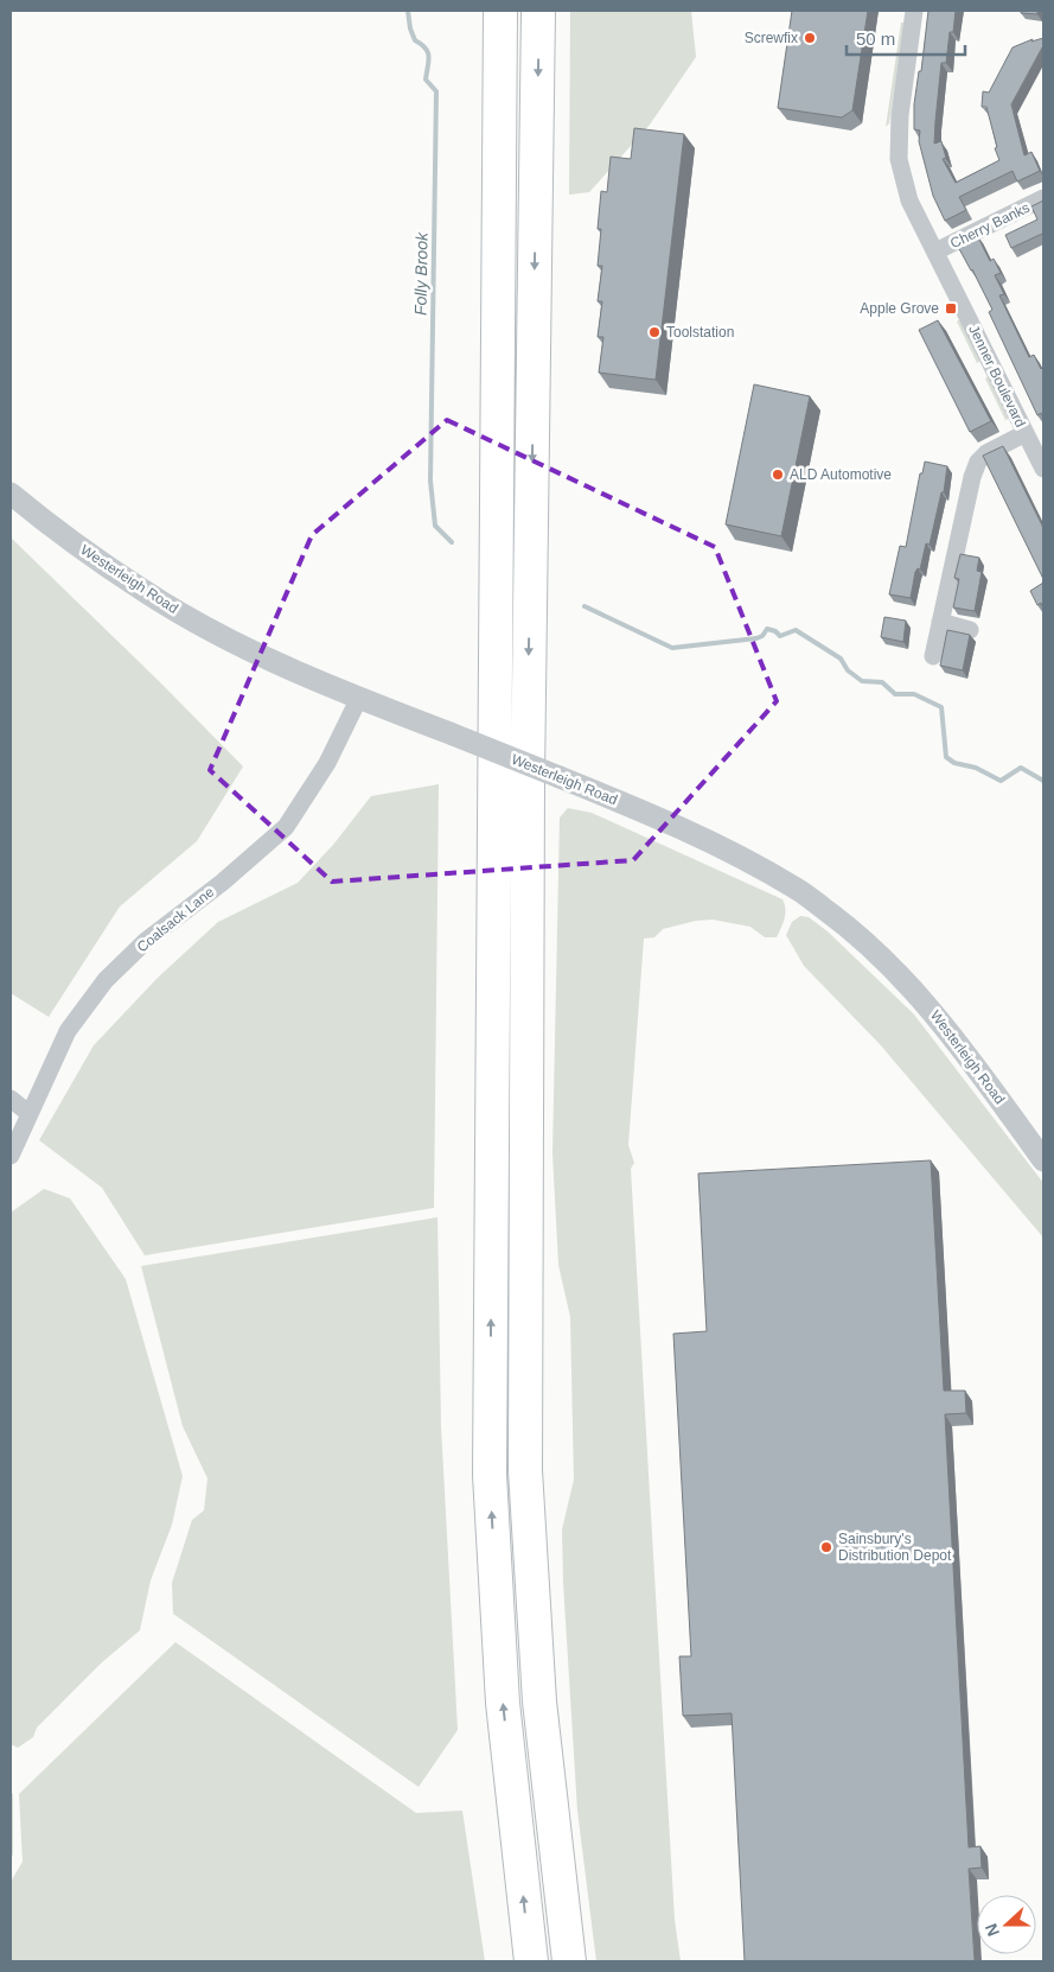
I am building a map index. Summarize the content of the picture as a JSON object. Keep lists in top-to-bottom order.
{
  "streets": {
    "street": [
      "Cherry Banks",
      "Jenner Boulevard",
      "Westerleigh Road",
      "Coalsack Lane"
    ]
  },
  "crossings": [
    ["Cherry Banks", "Jenner Boulevard"],
    ["Westerleigh Road", "Coalsack Lane"]
  ],
  "water": ["Folly Brook"],
  "places": {
    "other": [
      "Screwfix",
      "Toolstation",
      "ALD Automotive",
      "Sainsbury's Distribution Depot"
    ],
    "transit": ["Apple Grove"]
  },
  "scale_bar": "50 m",
  "north": "left"
}
